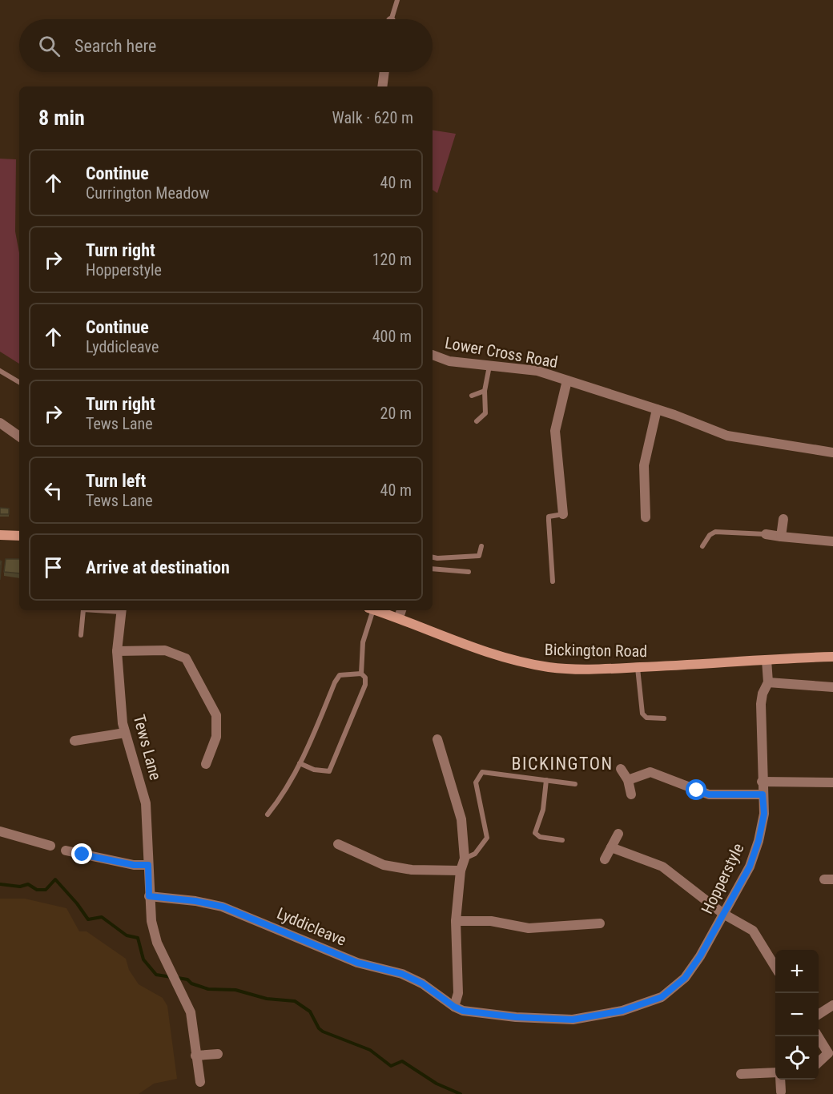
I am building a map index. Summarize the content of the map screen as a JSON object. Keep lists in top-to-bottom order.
{
  "streets": {
    "main road": ["Bickington Road"],
    "street": [
      "Lower Cross Road",
      "Tews Lane",
      "Hopperstyle",
      "Lyddicleave"
    ]
  },
  "crossings": [
    ["Bickington Road", "Hopperstyle"],
    ["Tews Lane", "Lyddicleave"],
    ["Hopperstyle", "Lyddicleave"]
  ],
  "districts": ["BICKINGTON"],
  "page": {
    "search": "Search here",
    "heading": ["8 min", "Walk · 620 m"],
    "list": [
      ["Continue", "Currington Meadow", "40 m"],
      ["Turn right", "Hopperstyle", "120 m"],
      ["Continue", "Lyddicleave", "400 m"],
      ["Turn right", "Tews Lane", "20 m"],
      ["Turn left", "Tews Lane", "40 m"],
      "Arrive at destination"
    ],
    "map_buttons": ["+", "−"]
  }
}
